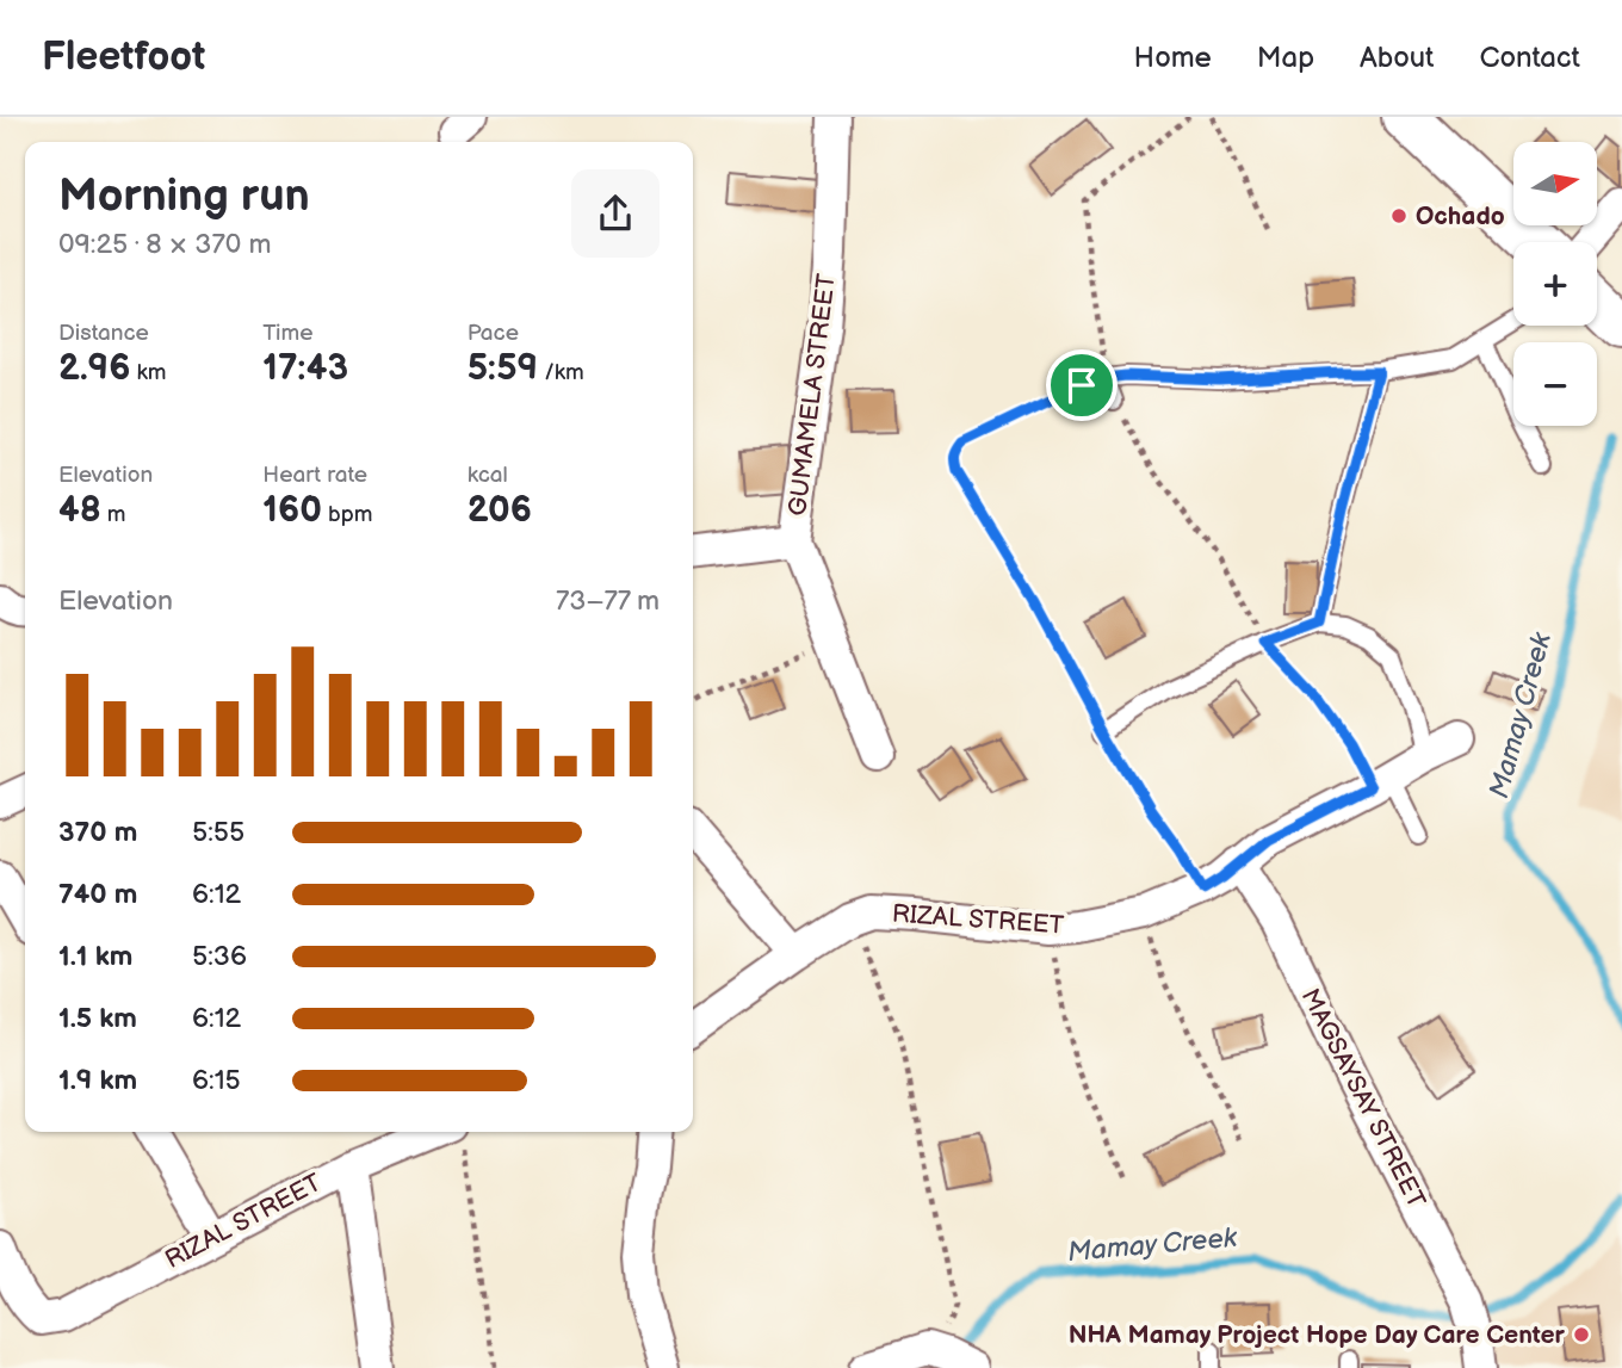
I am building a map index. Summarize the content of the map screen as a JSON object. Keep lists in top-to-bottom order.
{
  "streets": {
    "street": ["GUMAMELA STREET", "RIZAL STREET", "MAGSAYSAY STREET"]
  },
  "crossings": [
    ["RIZAL STREET", "MAGSAYSAY STREET"]
  ],
  "water": ["Mamay Creek"],
  "places": ["Ochado", "NHA Mamay Project Hope Day Care Center"],
  "north": "right",
  "page": {
    "header": "Fleetfoot",
    "nav": [
      "Home",
      "Map",
      "About",
      "Contact"
    ],
    "map_buttons": ["+", "−"],
    "heading": ["Morning run", "09:25 · 8 × 370 m"],
    "stats": [
      ["Distance", "2.96 km"],
      ["Time", "17:43"],
      ["Pace", "5:59 /km"],
      ["Elevation", "48 m"],
      ["Heart rate", "160 bpm"],
      ["kcal", "206"]
    ],
    "chart": ["Elevation", "73–77 m"],
    "list": [
      {
        "name": "370 m",
        "note": "5:55"
      },
      {
        "name": "740 m",
        "note": "6:12"
      },
      {
        "name": "1.1 km",
        "note": "5:36"
      },
      {
        "name": "1.5 km",
        "note": "6:12"
      },
      {
        "name": "1.9 km",
        "note": "6:15"
      }
    ]
  }
}
